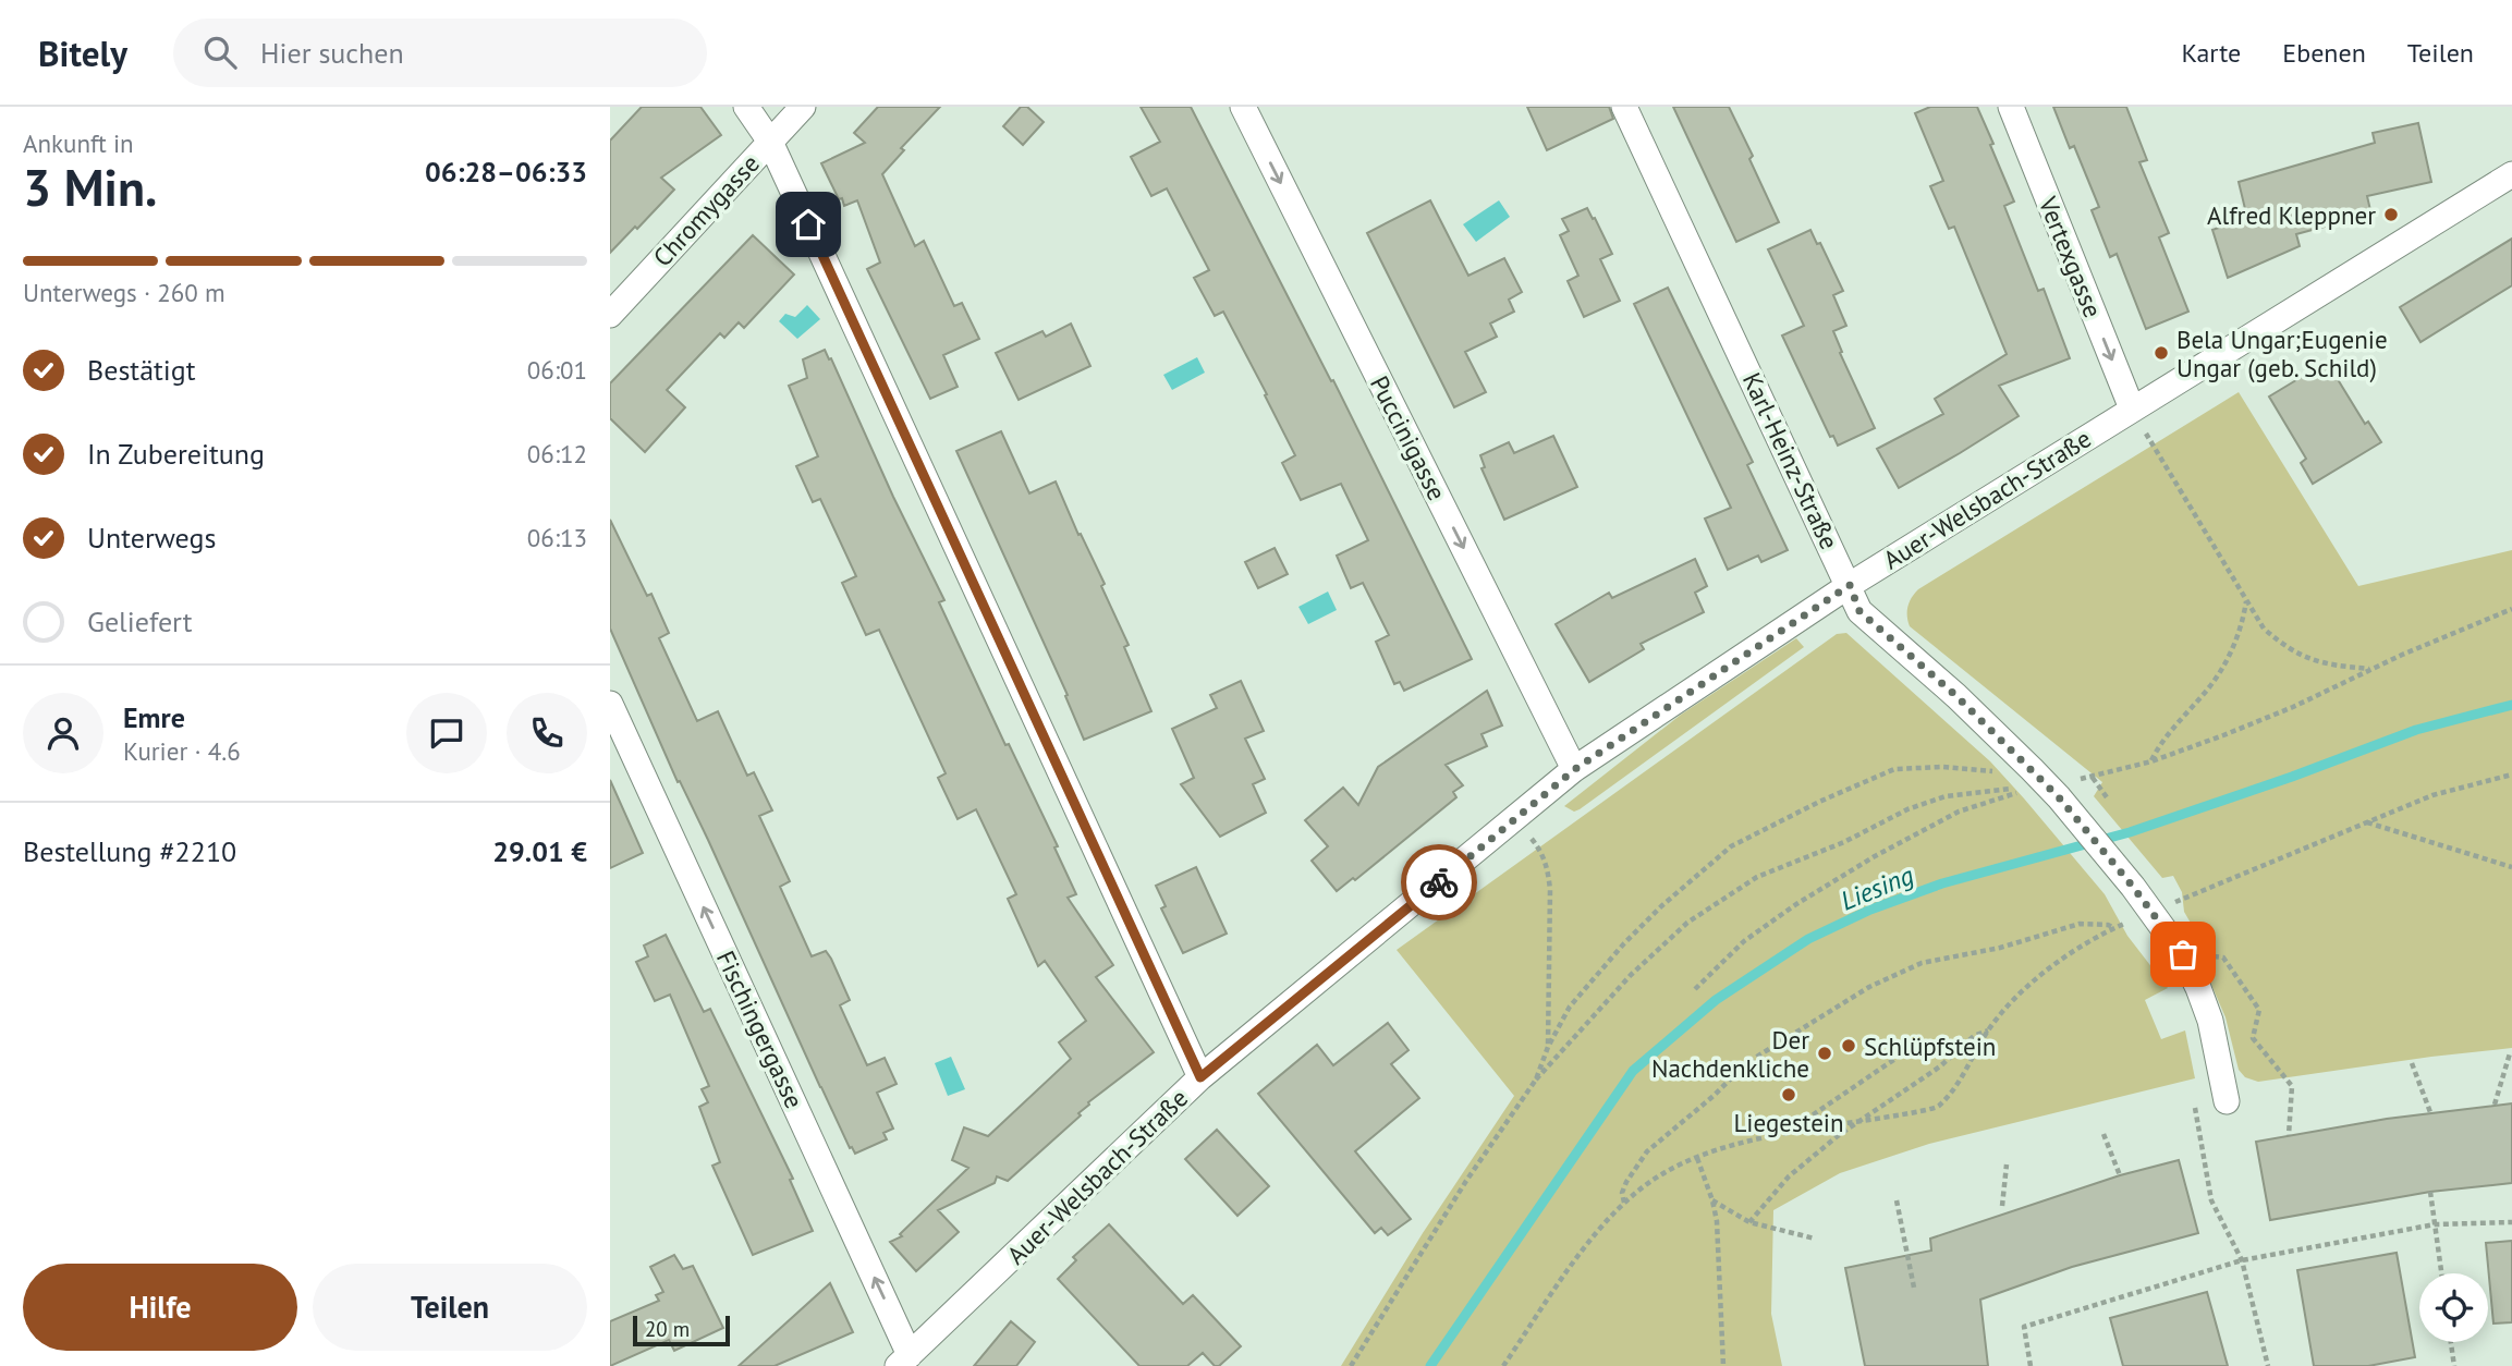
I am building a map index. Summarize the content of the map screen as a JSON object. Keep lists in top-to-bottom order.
{
  "streets": {
    "street": [
      "Chromygasse",
      "Vertexgasse",
      "Puccinigasse",
      "Karl-Heinz-Straße",
      "Auer-Welsbach-Straße",
      "Fischingergasse"
    ]
  },
  "crossings": [
    ["Vertexgasse", "Auer-Welsbach-Straße"],
    ["Puccinigasse", "Auer-Welsbach-Straße"],
    ["Karl-Heinz-Straße", "Auer-Welsbach-Straße"],
    ["Auer-Welsbach-Straße", "Fischingergasse"]
  ],
  "one_way": ["Vertexgasse", "Puccinigasse", "Fischingergasse"],
  "water": ["Liesing"],
  "places": [
    "Alfred Kleppner",
    "Bela Ungar;Eugenie Ungar (geb. Schild)",
    "Schlüpfstein",
    "Der Nachdenkliche",
    "Liegestein"
  ],
  "scale_bar": "20 m",
  "page": {
    "header": "Bitely",
    "search": "Hier suchen",
    "nav": ["Karte", "Ebenen", "Teilen"],
    "heading": ["3 Min.", "Ankunft in", "06:28–06:33"],
    "panel": [
      "Emre",
      "Kurier · 4.6",
      "Bestellung #2210",
      "29.01 €"
    ],
    "bar": "Unterwegs · 260 m",
    "list": [
      ["Bestätigt", "06:01"],
      ["In Zubereitung", "06:12"],
      ["Unterwegs", "06:13"],
      "Geliefert"
    ],
    "buttons": ["Hilfe", "Teilen"],
    "scale": "20 m"
  }
}
